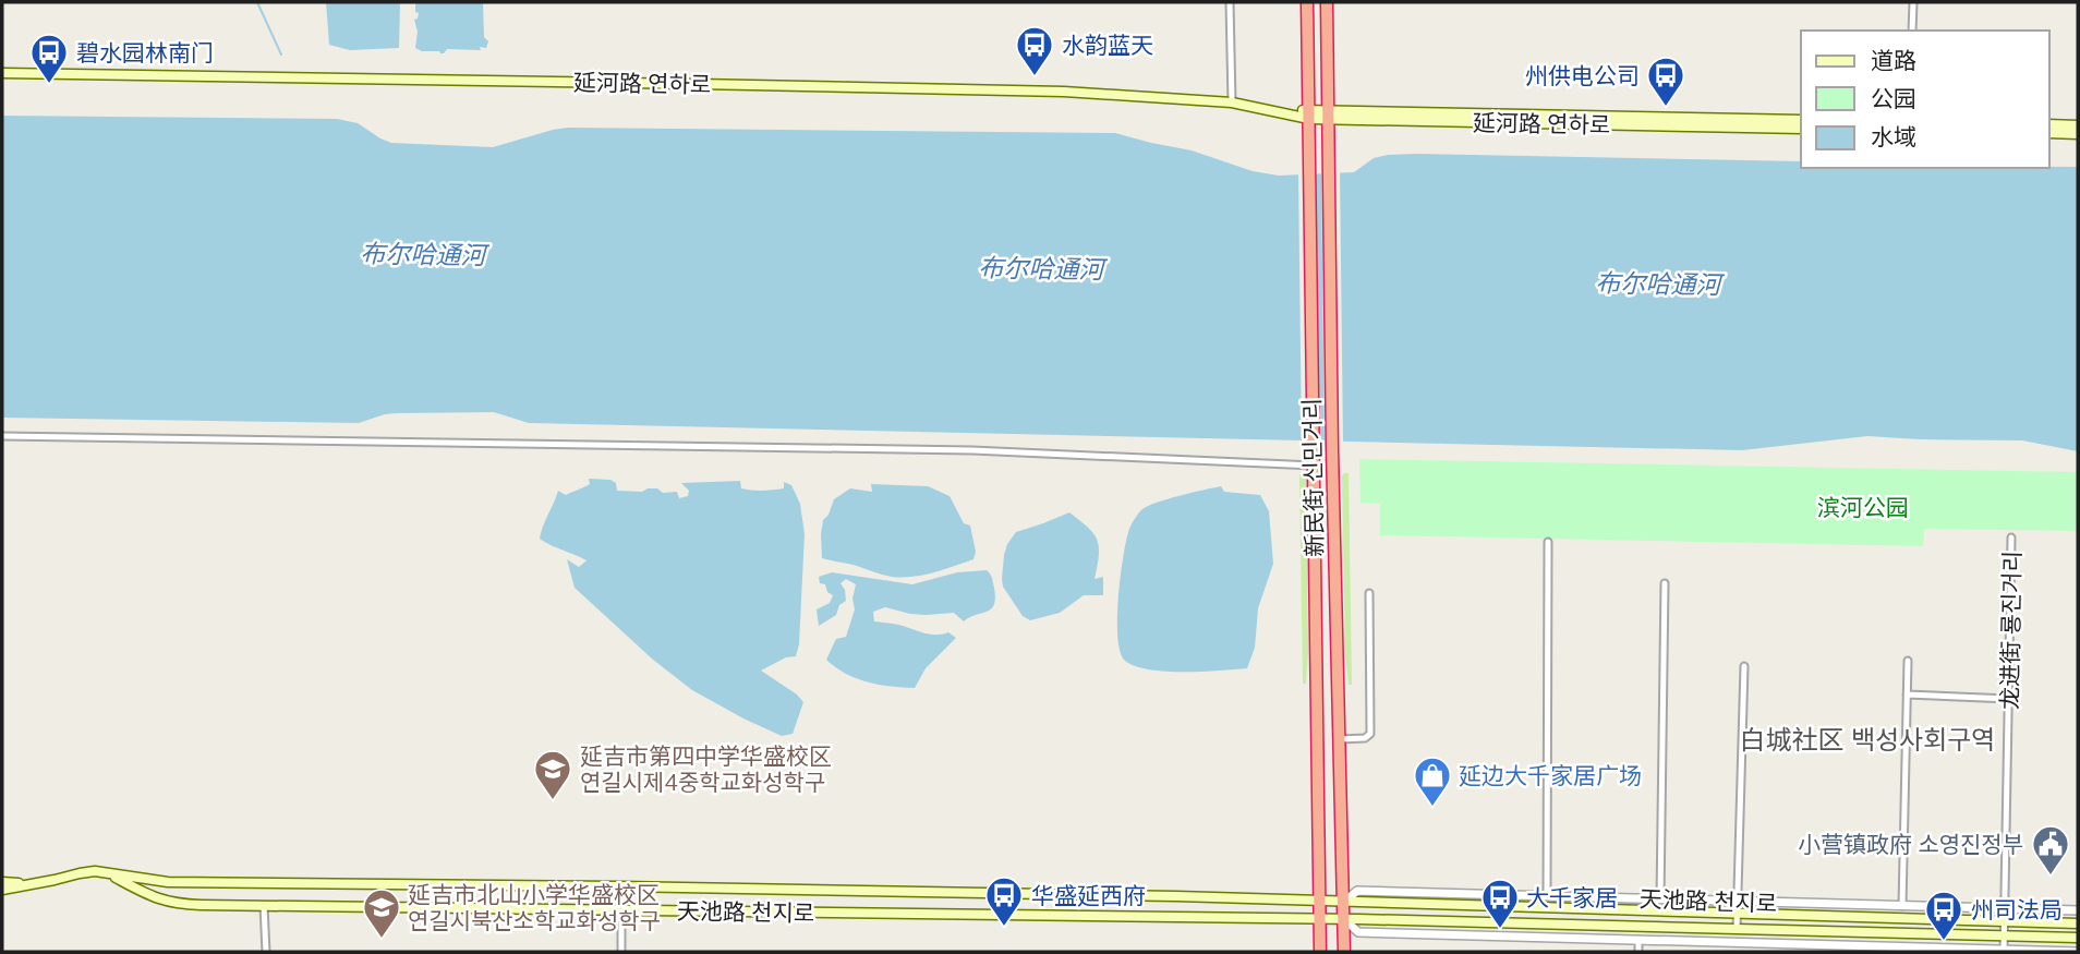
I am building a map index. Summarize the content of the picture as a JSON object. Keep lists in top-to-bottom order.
{
  "streets": {
    "highway": ["新民街 신민거리"],
    "main road": ["延河路 연하로", "天池路 천지로"],
    "street": ["龙进街 룡진거리"]
  },
  "crossings": [
    ["延河路 연하로", "新民街 신민거리"],
    ["新民街 신민거리", "天池路 천지로"],
    ["龙进街 룡진거리", "天池路 천지로"]
  ],
  "districts": ["白城社区 백성사회구역"],
  "water": ["布尔哈通河"],
  "parks": ["滨河公园"],
  "places": {
    "bus stop": [
      "水韵蓝天",
      "碧水园林南门",
      "州供电公司",
      "华盛延西府",
      "大千家居",
      "州司法局"
    ],
    "school or university": ["延吉市第四中学华盛校区 연길시제4중학교화성학구", "延吉市北山小学华盛校区 연길시북산소학교화성학구"],
    "shop": ["延边大千家居广场"],
    "public building": ["小营镇政府 소영진정부"]
  },
  "legend": ["道路", "公园", "水域"]
}
